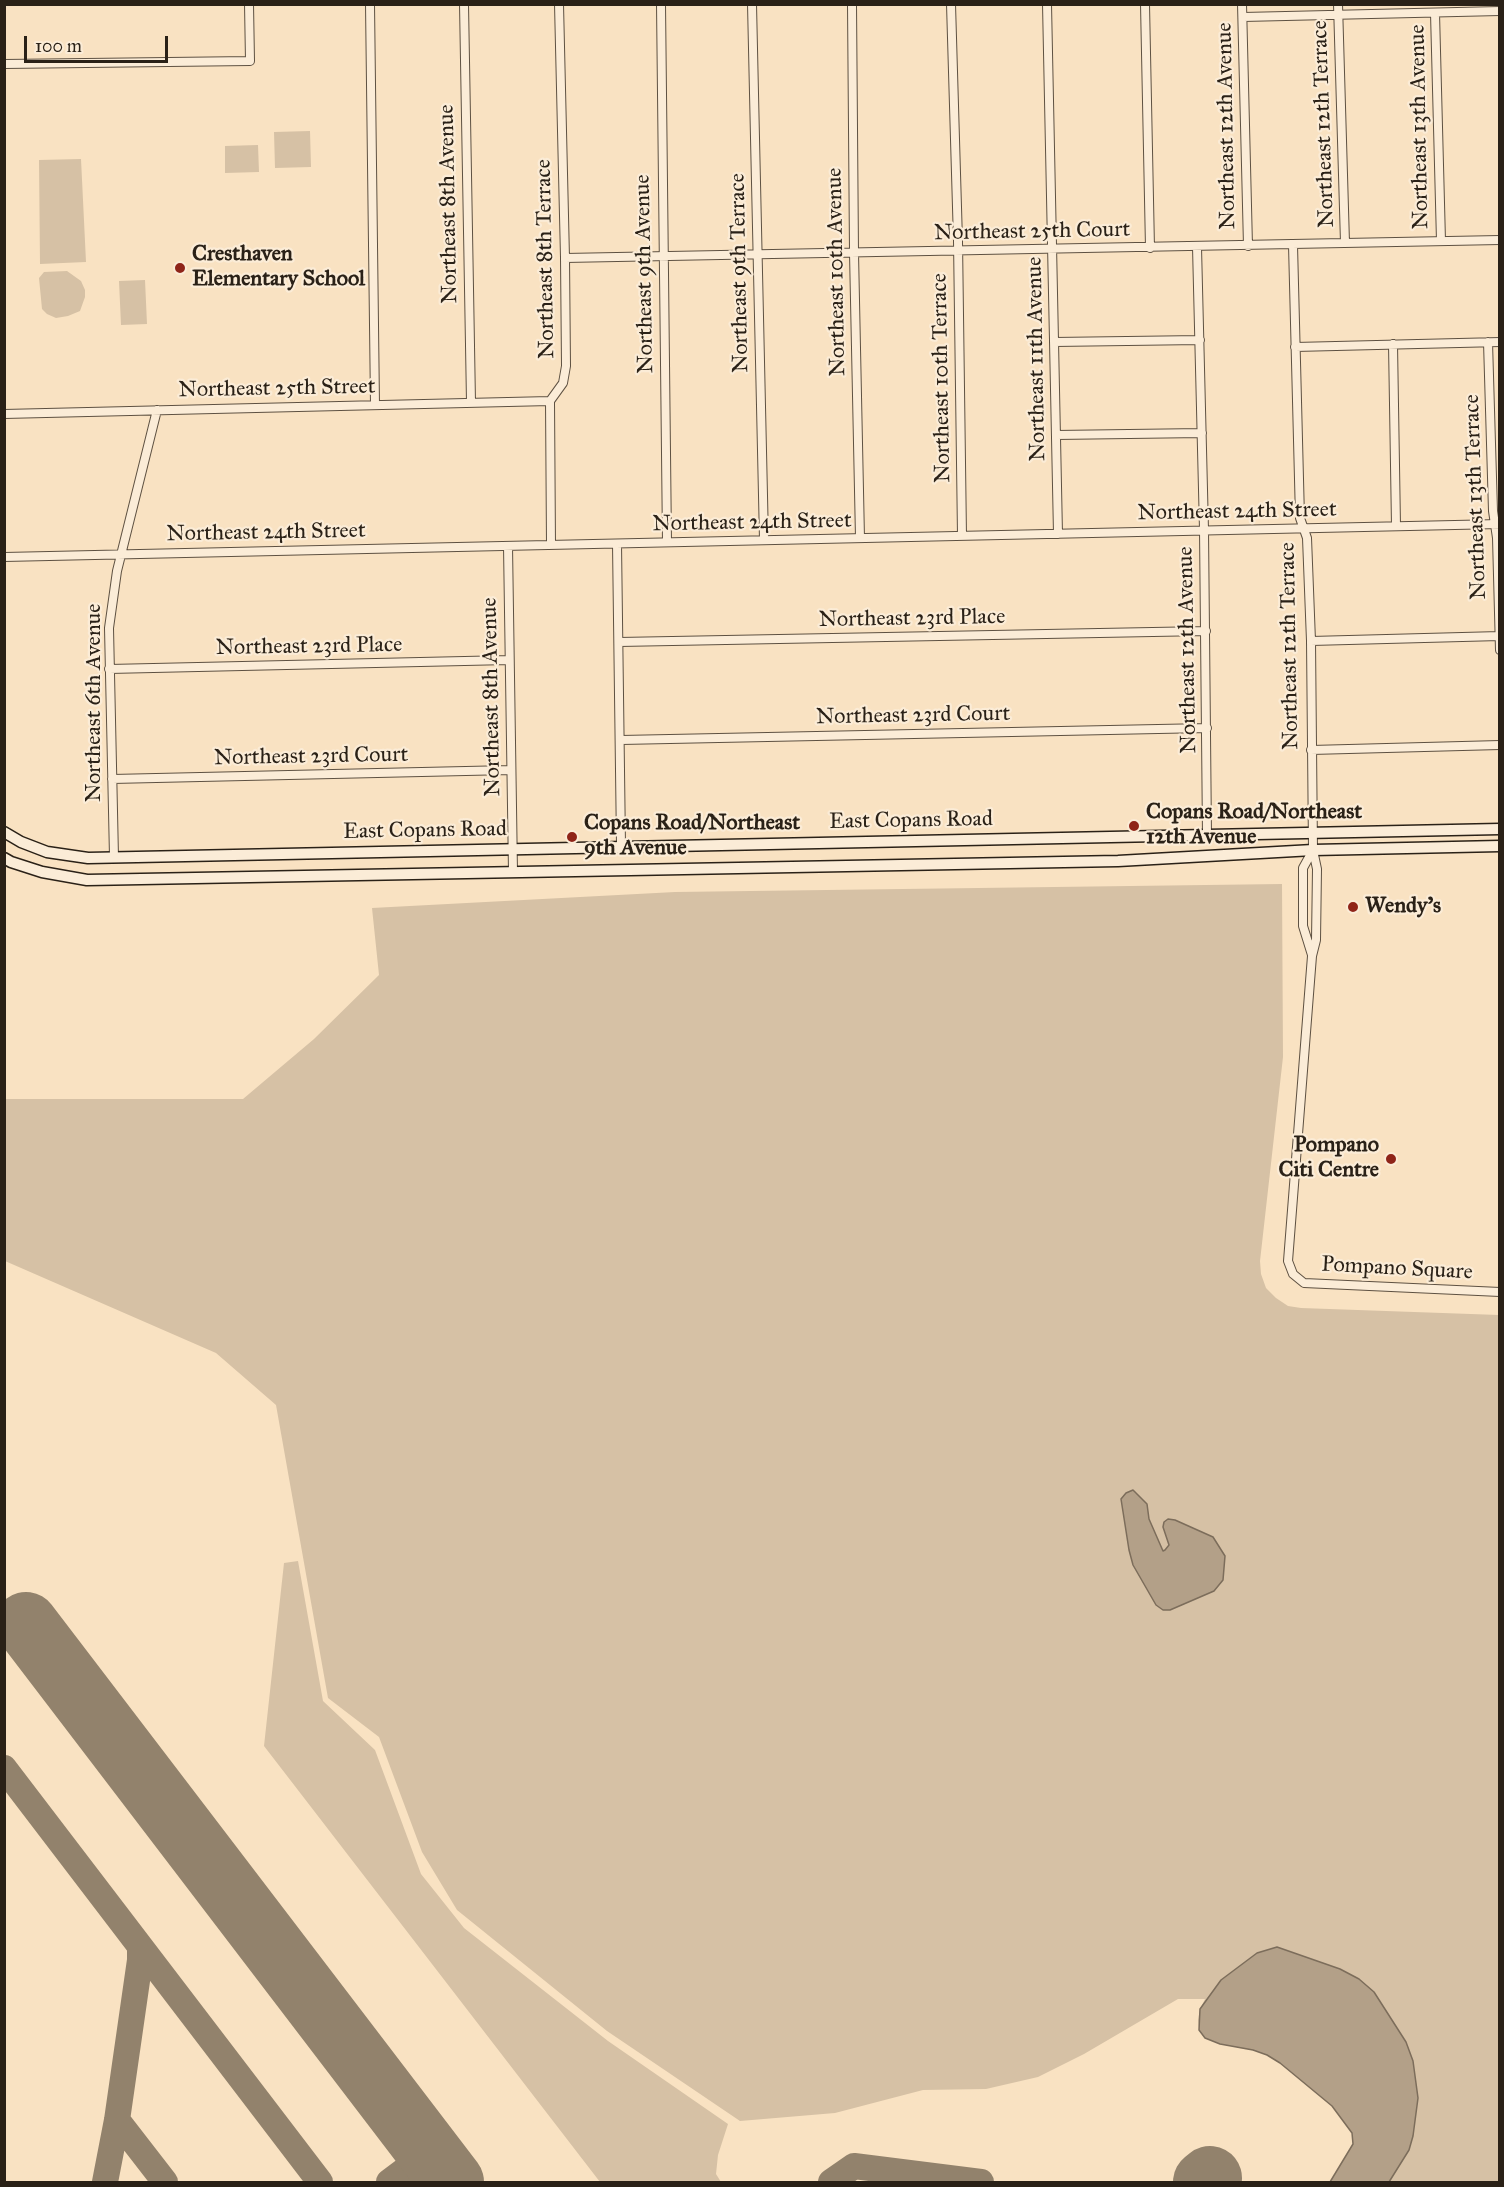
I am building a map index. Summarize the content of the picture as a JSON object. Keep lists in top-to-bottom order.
{
  "streets": {
    "main road": ["East Copans Road"],
    "street": [
      "Northeast 12th Terrace",
      "Northeast 12th Avenue",
      "Northeast 13th Avenue",
      "Northeast 8th Avenue",
      "Northeast 25th Court",
      "Northeast 8th Terrace",
      "Northeast 10th Avenue",
      "Northeast 9th Terrace",
      "Northeast 9th Avenue",
      "Northeast 11th Avenue",
      "Northeast 10th Terrace",
      "Northeast 25th Street",
      "Northeast 13th Terrace",
      "Northeast 24th Street",
      "Northeast 23rd Place",
      "Northeast 6th Avenue",
      "Northeast 23rd Court",
      "Pompano Square"
    ]
  },
  "crossings": [
    ["Northeast 12th Terrace", "Northeast 25th Court"],
    ["Northeast 12th Terrace", "Northeast 24th Street"],
    ["Northeast 12th Terrace", "East Copans Road"],
    ["Northeast 12th Terrace", "Pompano Square"],
    ["Northeast 12th Avenue", "Northeast 25th Court"],
    ["Northeast 12th Avenue", "Northeast 24th Street"],
    ["Northeast 12th Avenue", "Northeast 23rd Place"],
    ["Northeast 12th Avenue", "Northeast 23rd Court"],
    ["Northeast 12th Avenue", "East Copans Road"],
    ["Northeast 13th Avenue", "Northeast 25th Court"],
    ["Northeast 8th Avenue", "Northeast 25th Street"],
    ["Northeast 8th Avenue", "Northeast 24th Street"],
    ["Northeast 8th Avenue", "Northeast 23rd Place"],
    ["Northeast 8th Avenue", "Northeast 23rd Court"],
    ["Northeast 8th Avenue", "East Copans Road"],
    ["Northeast 25th Court", "Northeast 8th Terrace"],
    ["Northeast 25th Court", "Northeast 10th Avenue"],
    ["Northeast 25th Court", "Northeast 9th Terrace"],
    ["Northeast 25th Court", "Northeast 9th Avenue"],
    ["Northeast 25th Court", "Northeast 11th Avenue"],
    ["Northeast 25th Court", "Northeast 10th Terrace"],
    ["Northeast 8th Terrace", "Northeast 25th Street"],
    ["Northeast 8th Terrace", "Northeast 24th Street"],
    ["Northeast 10th Avenue", "Northeast 24th Street"],
    ["Northeast 9th Terrace", "Northeast 24th Street"],
    ["Northeast 9th Avenue", "Northeast 24th Street"],
    ["Northeast 11th Avenue", "Northeast 24th Street"],
    ["Northeast 10th Terrace", "Northeast 24th Street"],
    ["Northeast 25th Street", "Northeast 6th Avenue"],
    ["Northeast 13th Terrace", "Northeast 24th Street"],
    ["Northeast 24th Street", "Northeast 6th Avenue"],
    ["Northeast 23rd Place", "Northeast 6th Avenue"],
    ["Northeast 6th Avenue", "Northeast 23rd Court"],
    ["Northeast 6th Avenue", "East Copans Road"],
    ["East Copans Road", "Pompano Square"]
  ],
  "places": [
    "Cresthaven Elementary School",
    "Copans Road/Northeast 12th Avenue",
    "Copans Road/Northeast 9th Avenue",
    "Wendy's",
    "Pompano Citi Centre"
  ],
  "scale_bar": "100 m"
}
